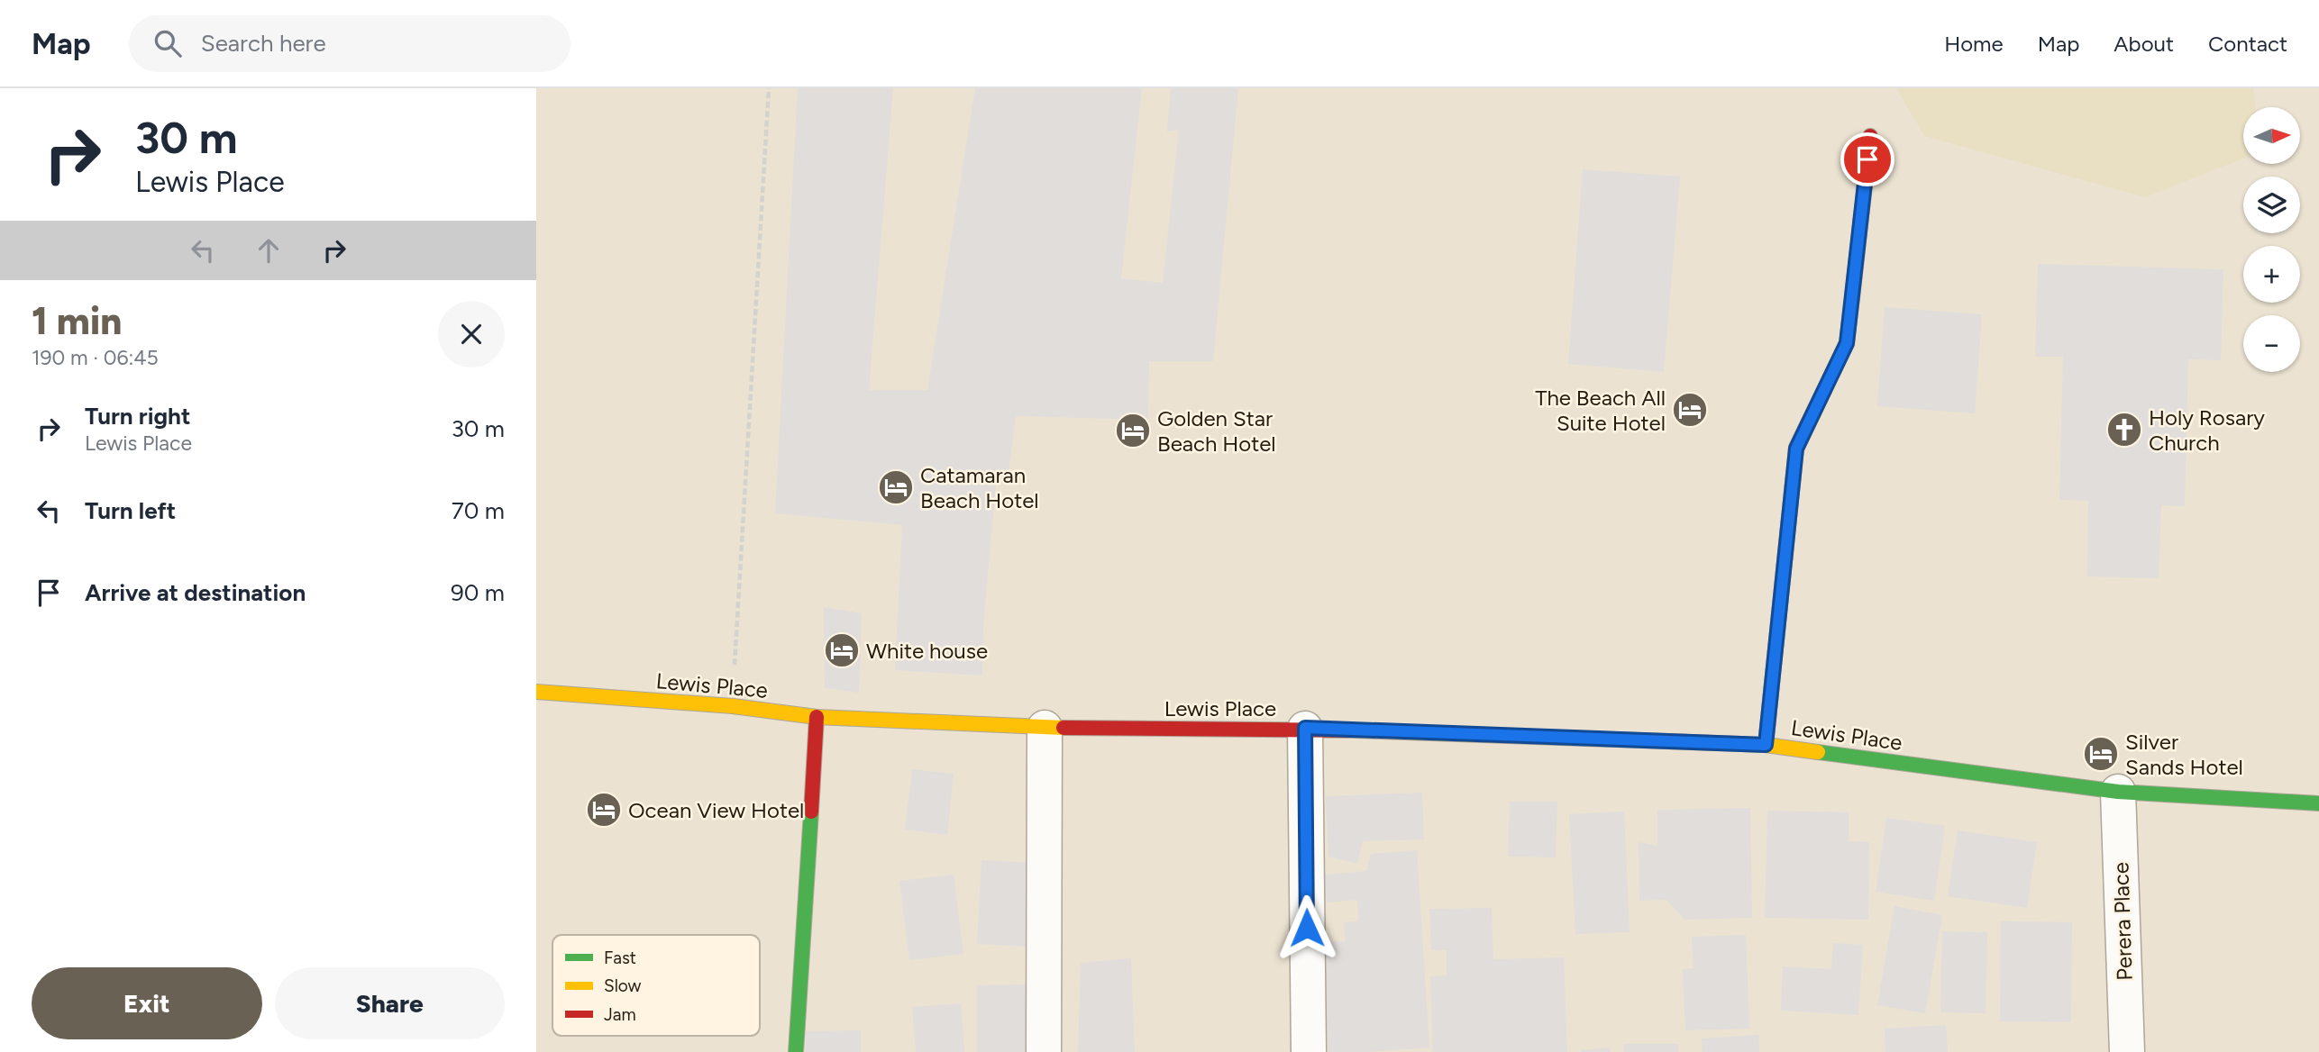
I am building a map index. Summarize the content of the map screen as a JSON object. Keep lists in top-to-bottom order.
{
  "streets": {
    "street": ["Lewis Place", "Perera Place"]
  },
  "crossings": [
    ["Lewis Place", "Perera Place"]
  ],
  "places": {
    "hotel": [
      "The Beach All Suite Hotel",
      "Golden Star Beach Hotel",
      "Catamaran Beach Hotel",
      "White house",
      "Silver Sands Hotel",
      "Ocean View Hotel"
    ],
    "church": ["Holy Rosary Church"]
  },
  "legend": ["Fast", "Slow", "Jam"],
  "north": "right",
  "page": {
    "header": "Map",
    "search": "Search here",
    "nav": [
      "Home",
      "Map",
      "About",
      "Contact"
    ],
    "turn": ["30 m", "Lewis Place"],
    "map_buttons": ["+", "−"],
    "heading": ["1 min", "190 m · 06:45"],
    "list": [
      {
        "name": "Turn right",
        "note": "Lewis Place",
        "value": "30 m"
      },
      {
        "name": "Turn left",
        "value": "70 m"
      },
      {
        "name": "Arrive at destination",
        "value": "90 m"
      }
    ],
    "buttons": ["Exit", "Share"]
  }
}
